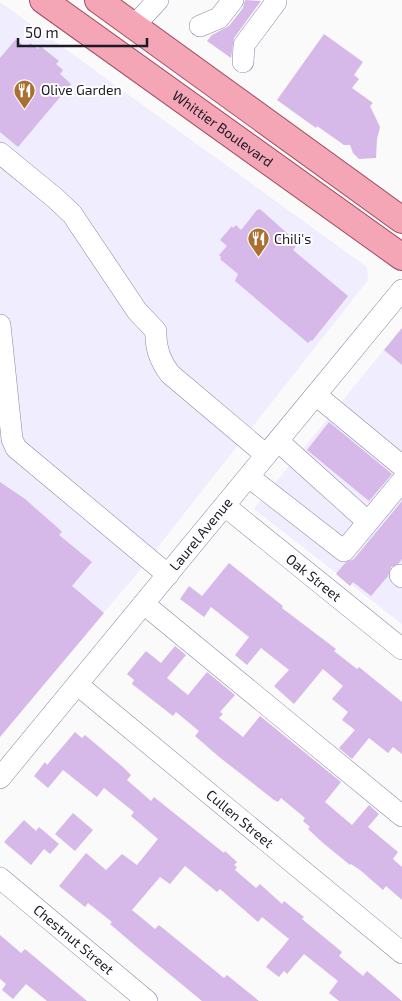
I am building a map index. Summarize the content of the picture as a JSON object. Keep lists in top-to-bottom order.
{
  "streets": {
    "main road": ["Whittier Boulevard"],
    "street": [
      "Laurel Avenue",
      "Oak Street",
      "Cullen Street",
      "Chestnut Street"
    ]
  },
  "crossings": [
    ["Laurel Avenue", "Oak Street"],
    ["Laurel Avenue", "Cullen Street"]
  ],
  "places": {
    "restaurant": ["Olive Garden", "Chili's"]
  },
  "scale_bar": "50 m"
}
